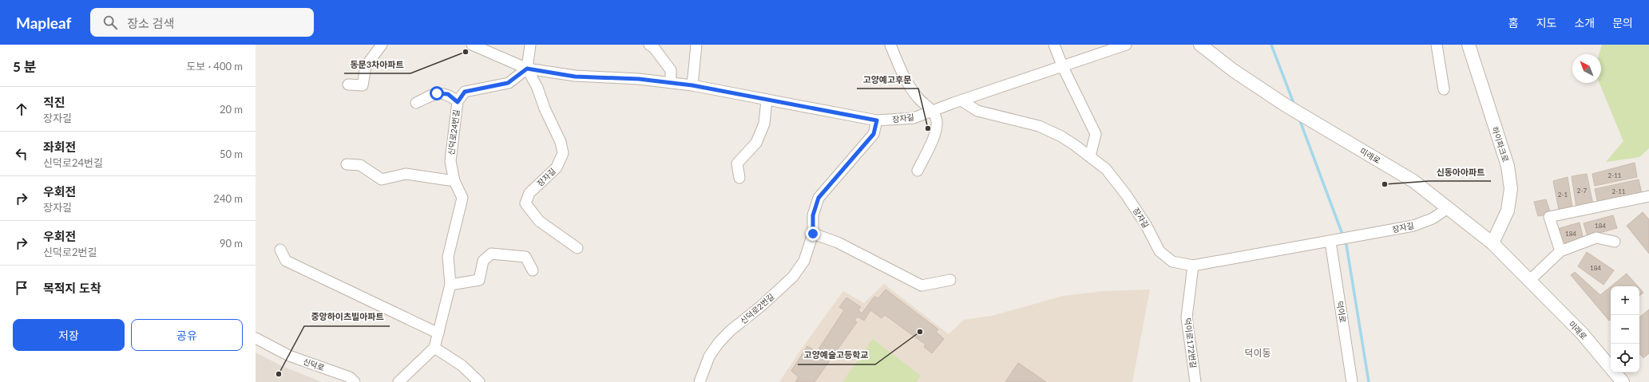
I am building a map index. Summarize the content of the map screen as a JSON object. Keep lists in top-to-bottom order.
{
  "streets": {
    "street": [
      "장자길",
      "신덕로24번길",
      "하이파크로",
      "미래로",
      "신덕로2번길",
      "덕이로",
      "덕이로172번길",
      "신덕로"
    ]
  },
  "crossings": [
    ["장자길", "신덕로24번길"],
    ["장자길", "미래로"],
    ["장자길", "신덕로2번길"],
    ["장자길", "덕이로"],
    ["장자길", "덕이로172번길"],
    ["하이파크로", "미래로"]
  ],
  "districts": ["덕이동"],
  "places": [
    "동문3차아파트",
    "고양예고후문",
    "신동아아파트",
    "고양예술고등학교",
    "중앙하이츠빌아파트"
  ],
  "house_numbers": [
    "2-11",
    "2-7",
    "2-11",
    "2-1",
    "184",
    "184",
    "184"
  ],
  "north": "top left",
  "page": {
    "header": "Mapleaf",
    "search": "장소 검색",
    "nav": [
      "홈",
      "지도",
      "소개",
      "문의"
    ],
    "heading": ["5 분", "도보 · 400 m"],
    "list": [
      ["직진", "장자길", "20 m"],
      ["좌회전", "신덕로24번길", "50 m"],
      ["우회전", "장자길", "240 m"],
      ["우회전", "신덕로2번길", "90 m"],
      "목적지 도착"
    ],
    "map_buttons": ["+", "−"],
    "buttons": ["저장", "공유"]
  }
}
